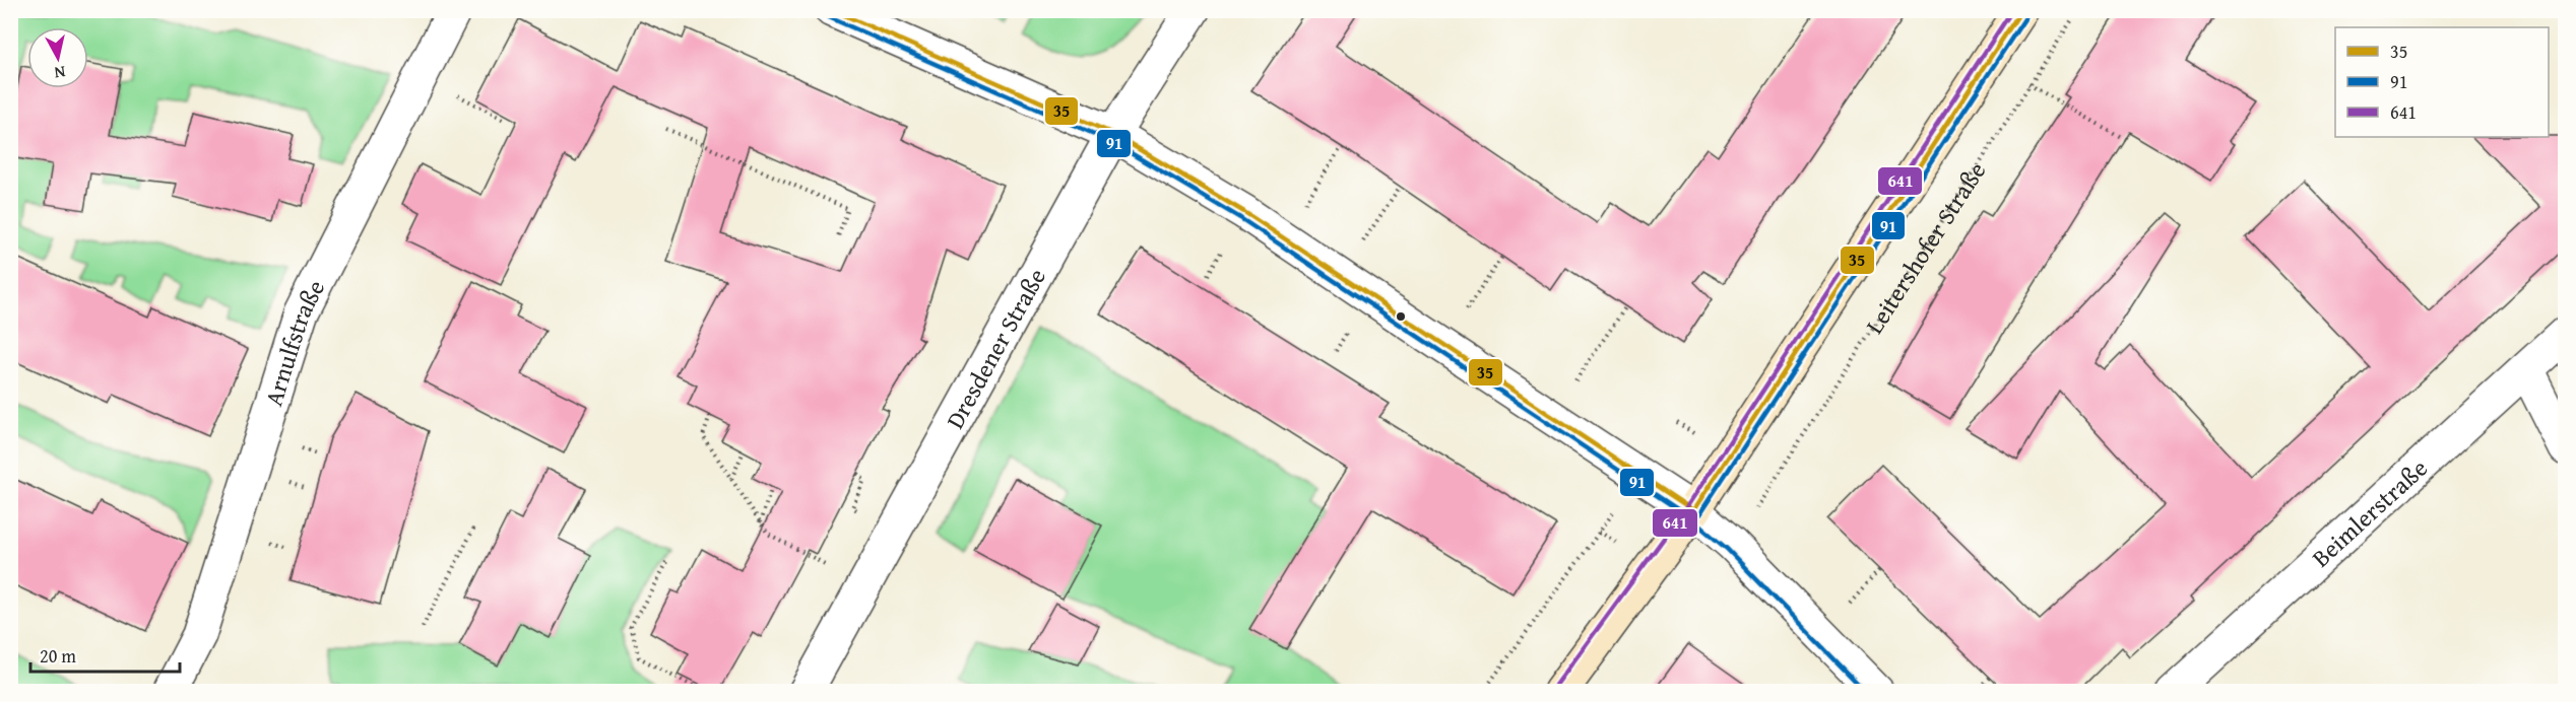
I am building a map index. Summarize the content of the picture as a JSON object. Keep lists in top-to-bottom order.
{
  "streets": {
    "street": [
      "Leitershofer Straße",
      "Arnulfstraße",
      "Dresdener Straße",
      "Beimlerstraße"
    ]
  },
  "lines": ["transit line 35", "transit line 641", "transit line 91"],
  "legend": ["35", "91", "641"],
  "scale_bar": "20 m",
  "north": "bottom"
}
